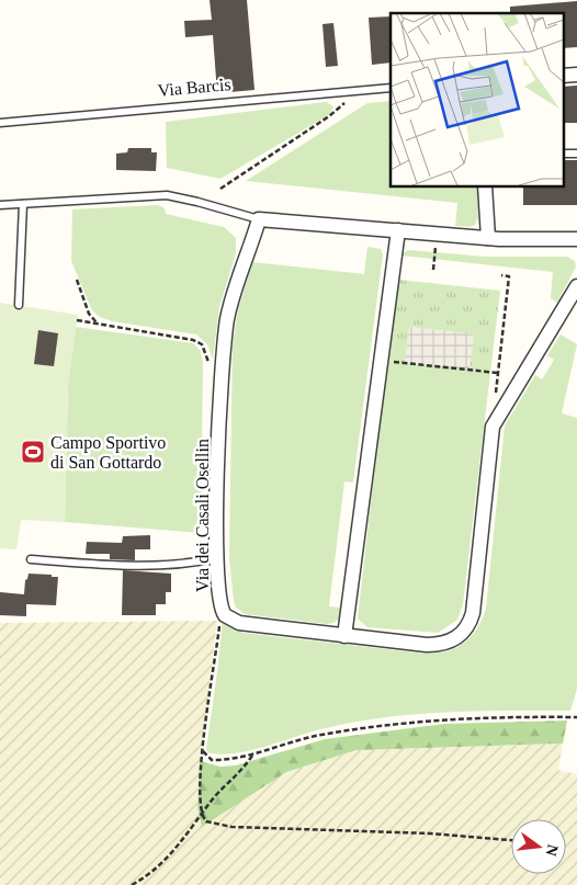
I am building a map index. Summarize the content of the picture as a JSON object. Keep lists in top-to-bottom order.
{
  "streets": {
    "street": ["Via dei Casali Osellin"],
    "lane": ["Via Barcis"]
  },
  "places": {
    "sports": ["Campo Sportivo di San Gottardo"]
  },
  "north": "right"
}
